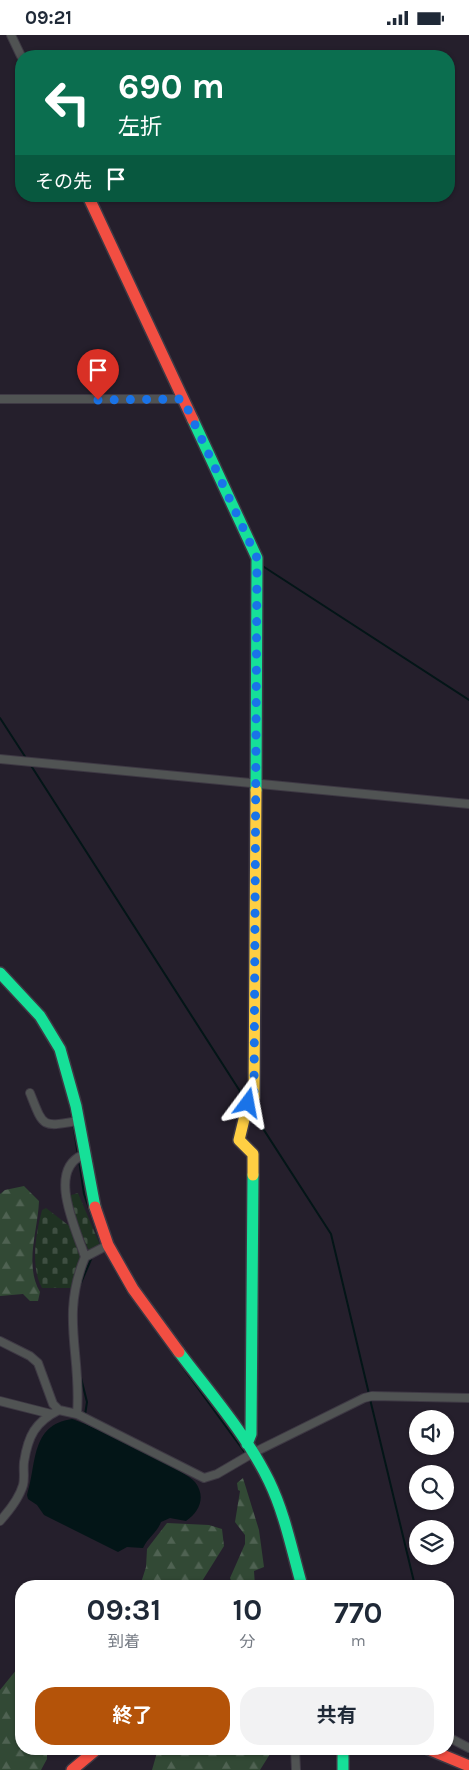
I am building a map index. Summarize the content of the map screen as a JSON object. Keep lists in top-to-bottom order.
{
  "page": {
    "status": "09:21",
    "turn": ["690 m", "左折"],
    "then": "その先",
    "eta": [
      "09:31",
      "到着",
      "10",
      "分",
      "770",
      "m"
    ],
    "buttons": ["終了", "共有"]
  }
}
